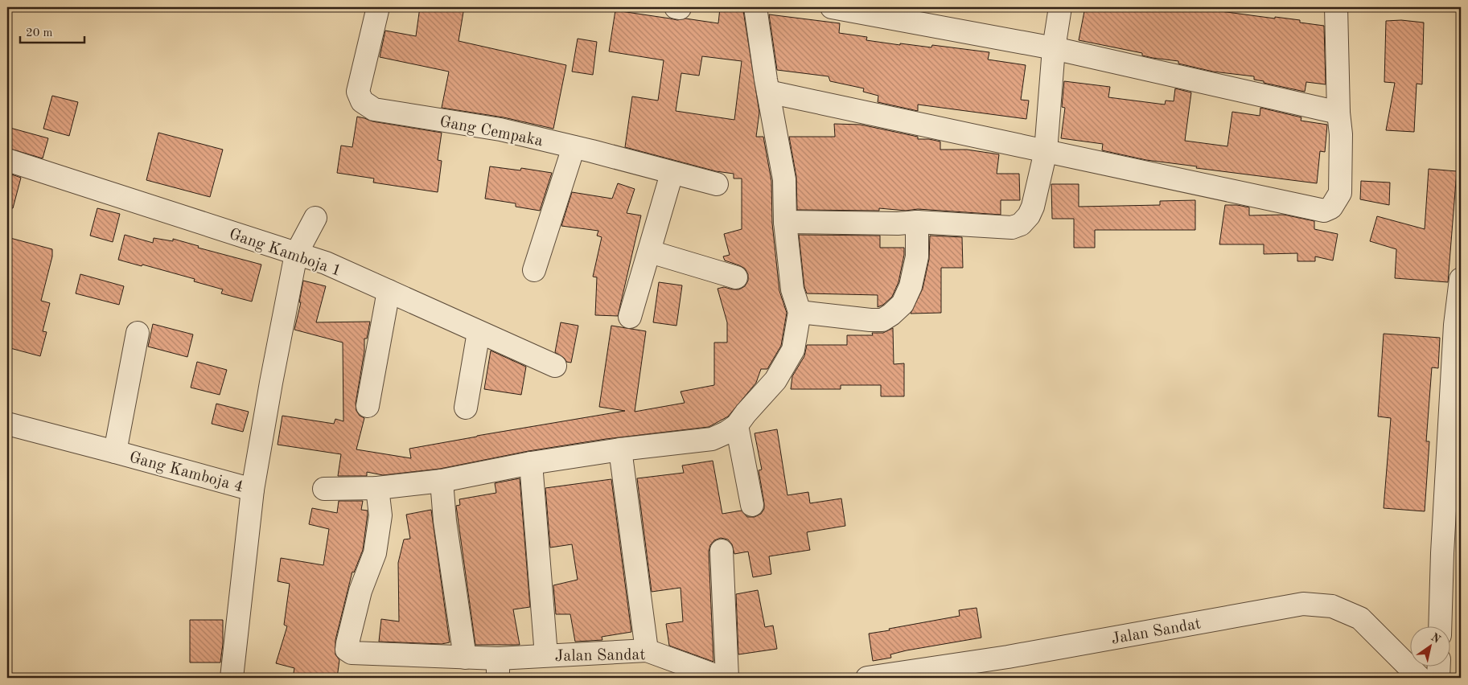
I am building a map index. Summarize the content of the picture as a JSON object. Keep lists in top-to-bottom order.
{
  "streets": {
    "street": [
      "Gang Cempaka",
      "Gang Kamboja 1",
      "Gang Kamboja 4",
      "Jalan Sandat"
    ]
  },
  "scale_bar": "20 m",
  "north": "top right"
}
